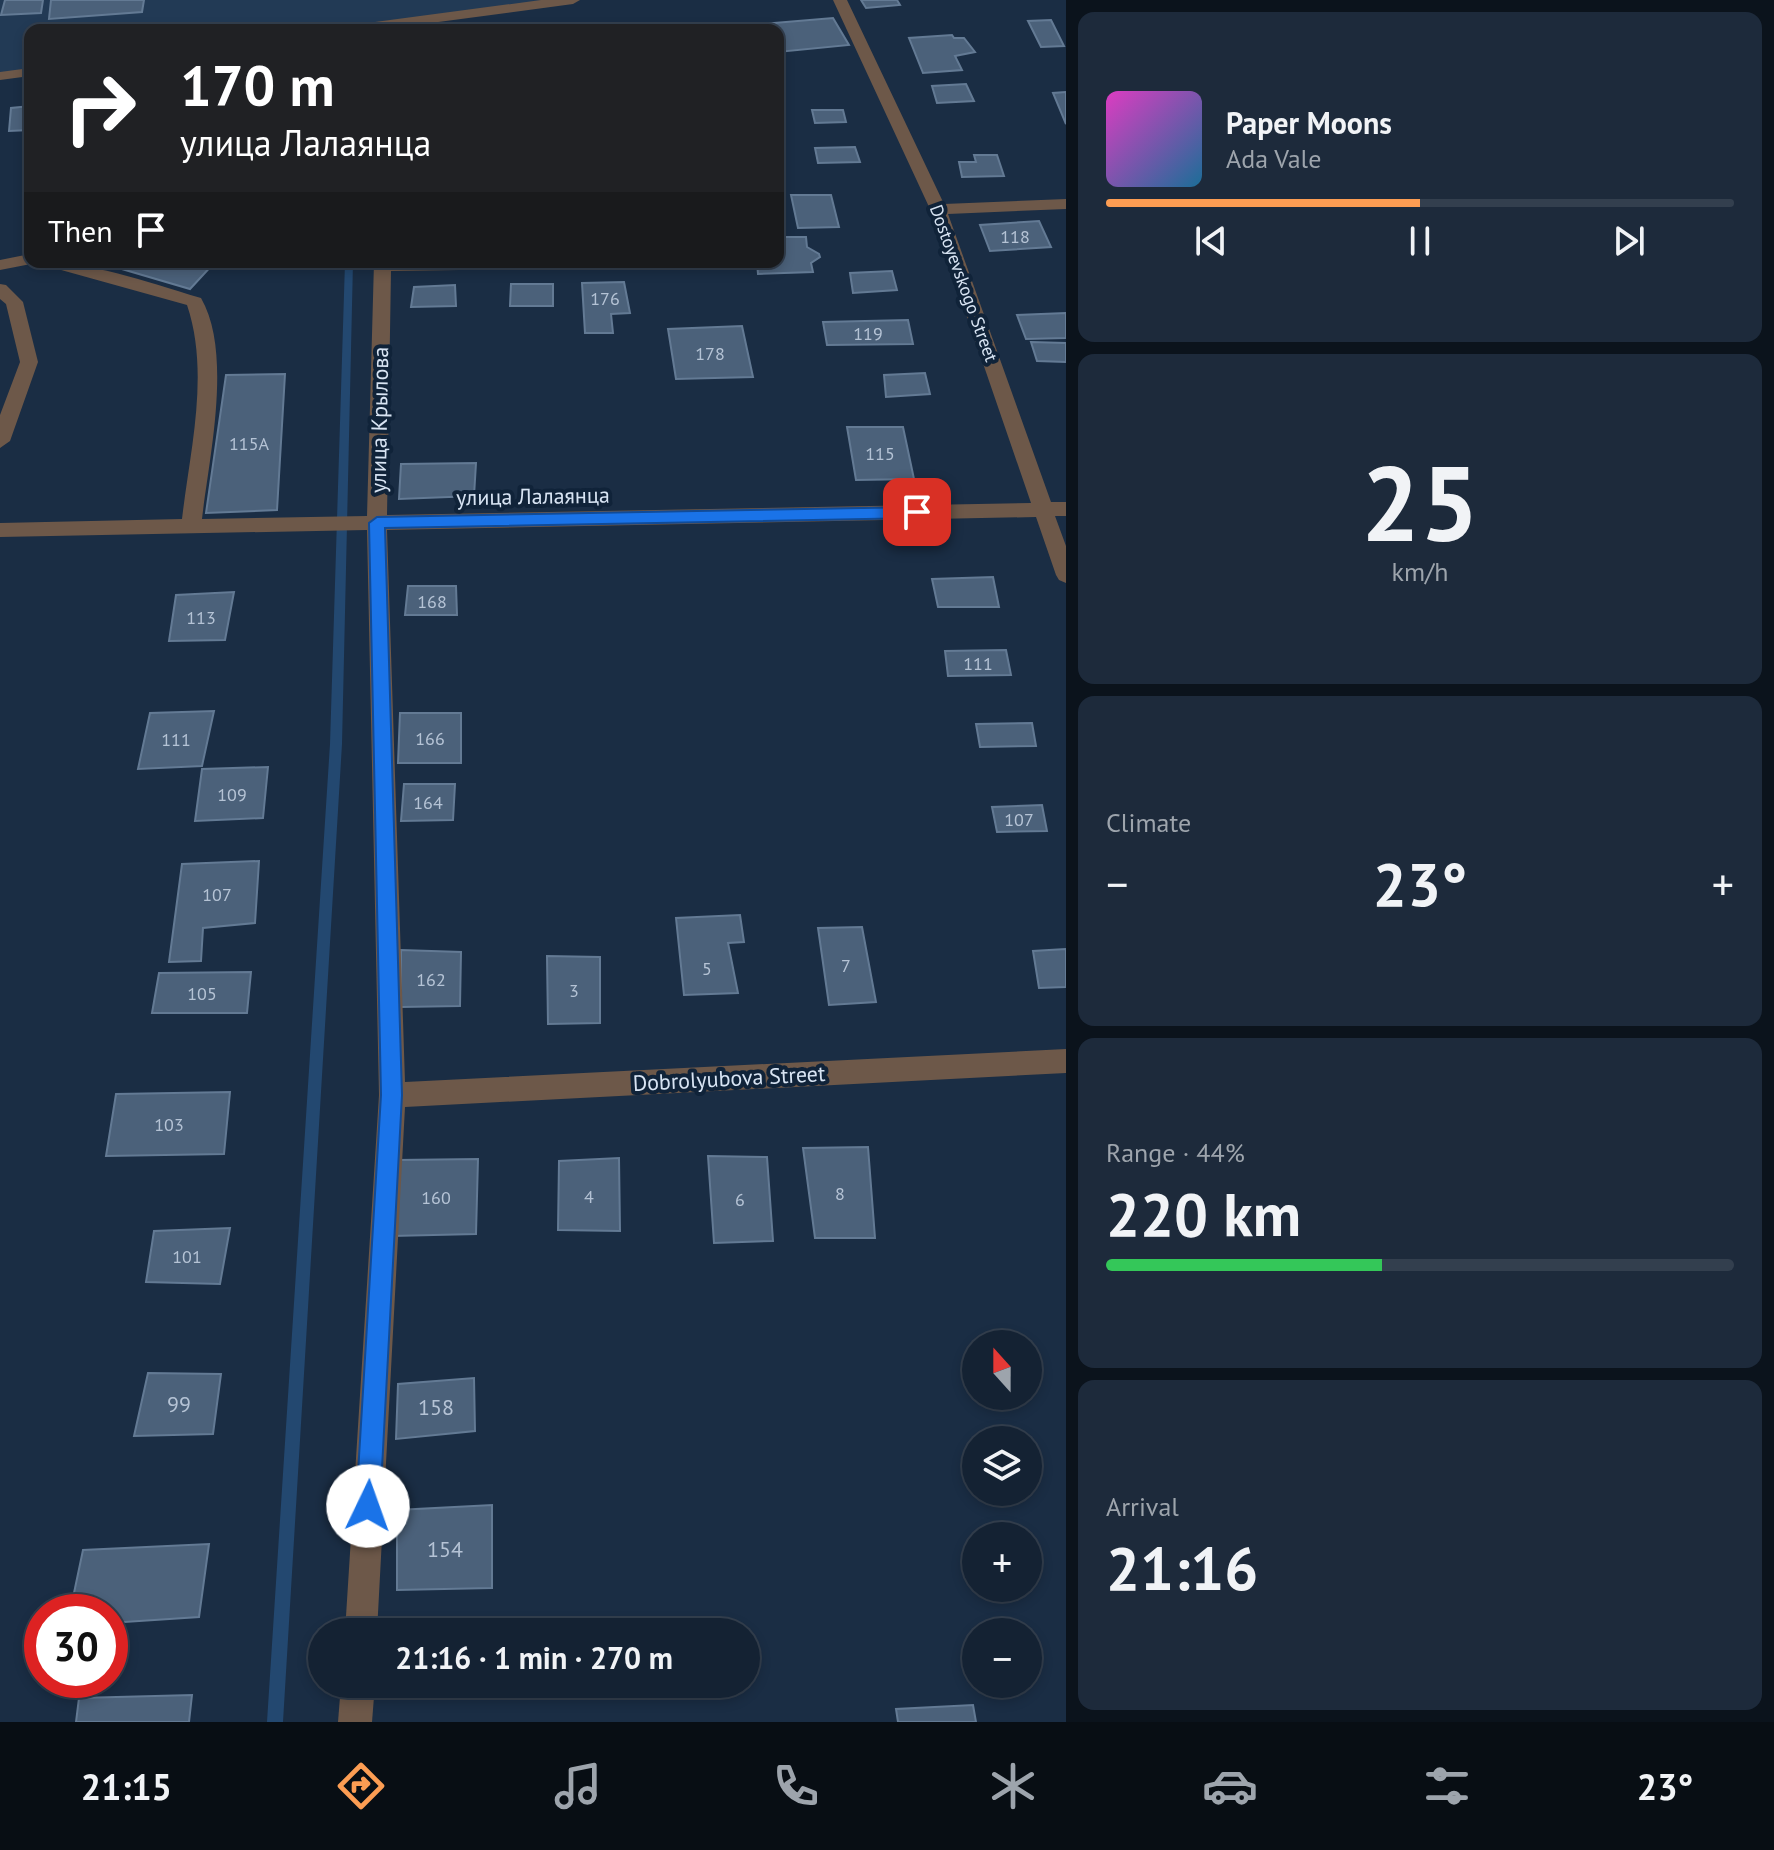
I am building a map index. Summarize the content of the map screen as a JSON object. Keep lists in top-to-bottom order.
{
  "streets": {
    "street": [
      "Dostoyevskogo Street",
      "улица Крылова",
      "улица Лалаянца",
      "Dobrolyubova Street"
    ]
  },
  "crossings": [
    ["Dostoyevskogo Street", "улица Лалаянца"],
    ["улица Крылова", "улица Лалаянца"],
    ["улица Крылова", "Dobrolyubova Street"]
  ],
  "house_numbers": [
    "118",
    "176",
    "119",
    "178",
    "115А",
    "115",
    "168",
    "113",
    "111",
    "166",
    "111",
    "109",
    "164",
    "107",
    "107",
    "7",
    "5",
    "162",
    "3",
    "105",
    "103",
    "8",
    "4",
    "160",
    "6",
    "101",
    "99",
    "158",
    "154"
  ],
  "north": "top",
  "page": {
    "turn": ["170 m", "улица Лалаянца"],
    "song": ["Paper Moons", "Ada Vale"],
    "then": "Then",
    "tile": [
      ["25", "km/h"],
      "Climate",
      ["Range · 44%", "220 km"],
      ["Arrival", "21:16"]
    ],
    "heat": ["−", "23°", "+"],
    "map_buttons": ["+", "−"],
    "limit": "30",
    "trip": "21:16 · 1 min · 270 m",
    "tabs": ["21:15", "23°"]
  }
}
